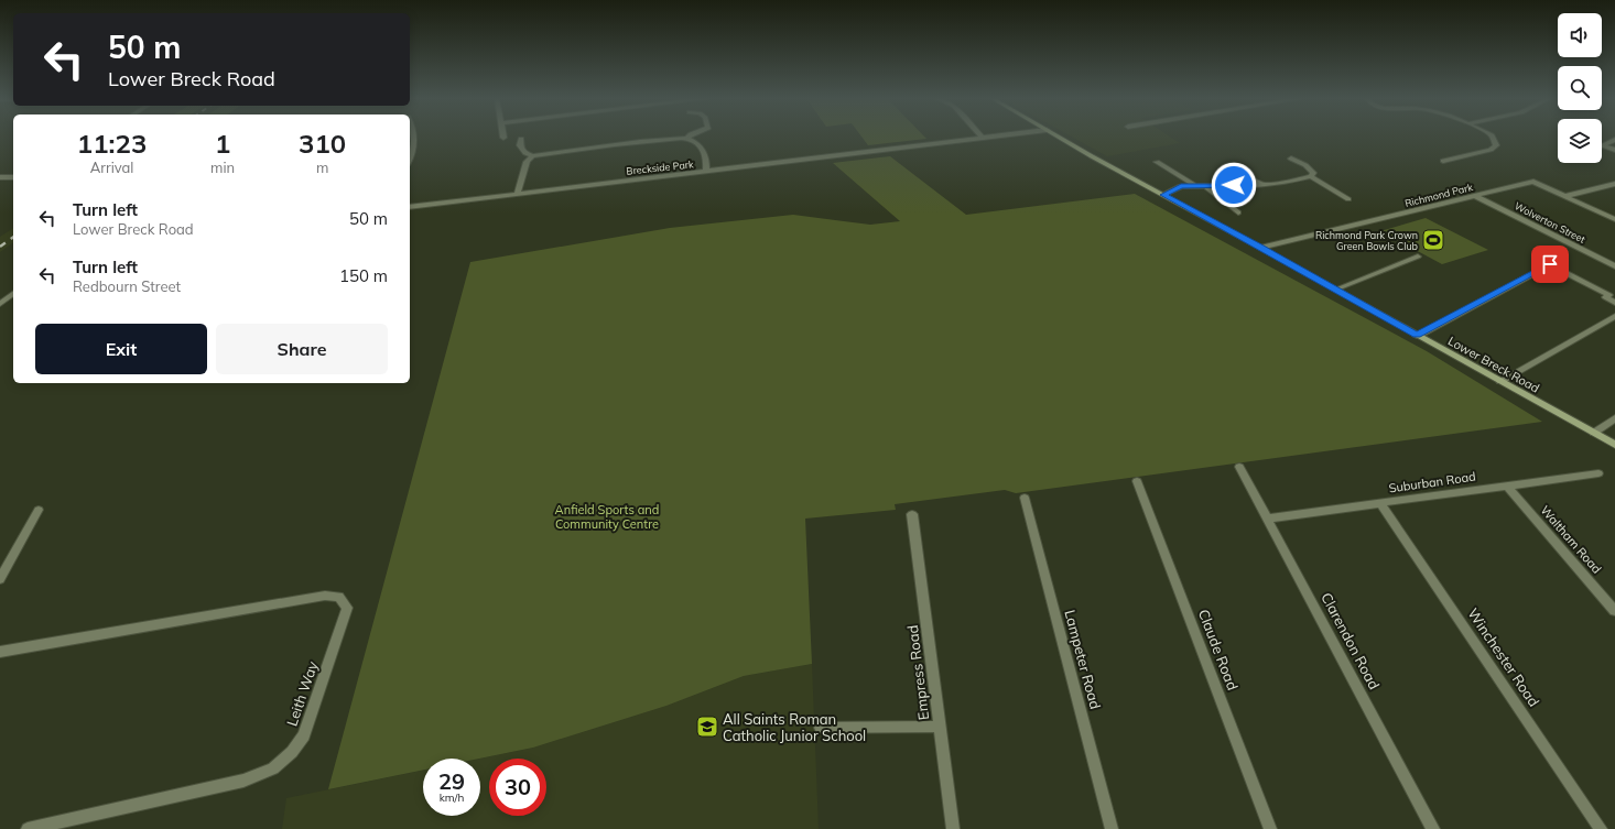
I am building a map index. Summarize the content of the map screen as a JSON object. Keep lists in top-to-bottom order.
{
  "streets": {
    "street": [
      "Breckside Park",
      "Richmond Park",
      "Wolverton Street",
      "Lower Breck Road",
      "Suburban Road",
      "Waltham Road",
      "Clarendon Road",
      "Claude Road",
      "Winchester Road",
      "Lampeter Road",
      "Empress Road",
      "Leith Way"
    ]
  },
  "crossings": [
    ["Richmond Park", "Wolverton Street"],
    ["Richmond Park", "Lower Breck Road"],
    ["Suburban Road", "Waltham Road"],
    ["Suburban Road", "Clarendon Road"],
    ["Suburban Road", "Winchester Road"]
  ],
  "parks": ["Anfield Sports and Community Centre"],
  "places": {
    "sports": ["Richmond Park Crown Green Bowls Club"],
    "school or university": ["All Saints Roman Catholic Junior School"]
  },
  "page": {
    "turn": ["50 m", "Lower Breck Road"],
    "eta": [
      "11:23",
      "Arrival",
      "1",
      "min",
      "310",
      "m"
    ],
    "list": [
      {
        "name": "Turn left",
        "note": "Lower Breck Road",
        "value": "50 m"
      },
      {
        "name": "Turn left",
        "note": "Redbourn Street",
        "value": "150 m"
      }
    ],
    "buttons": ["Exit", "Share"],
    "speed": "29 km/h",
    "limit": "30"
  }
}
